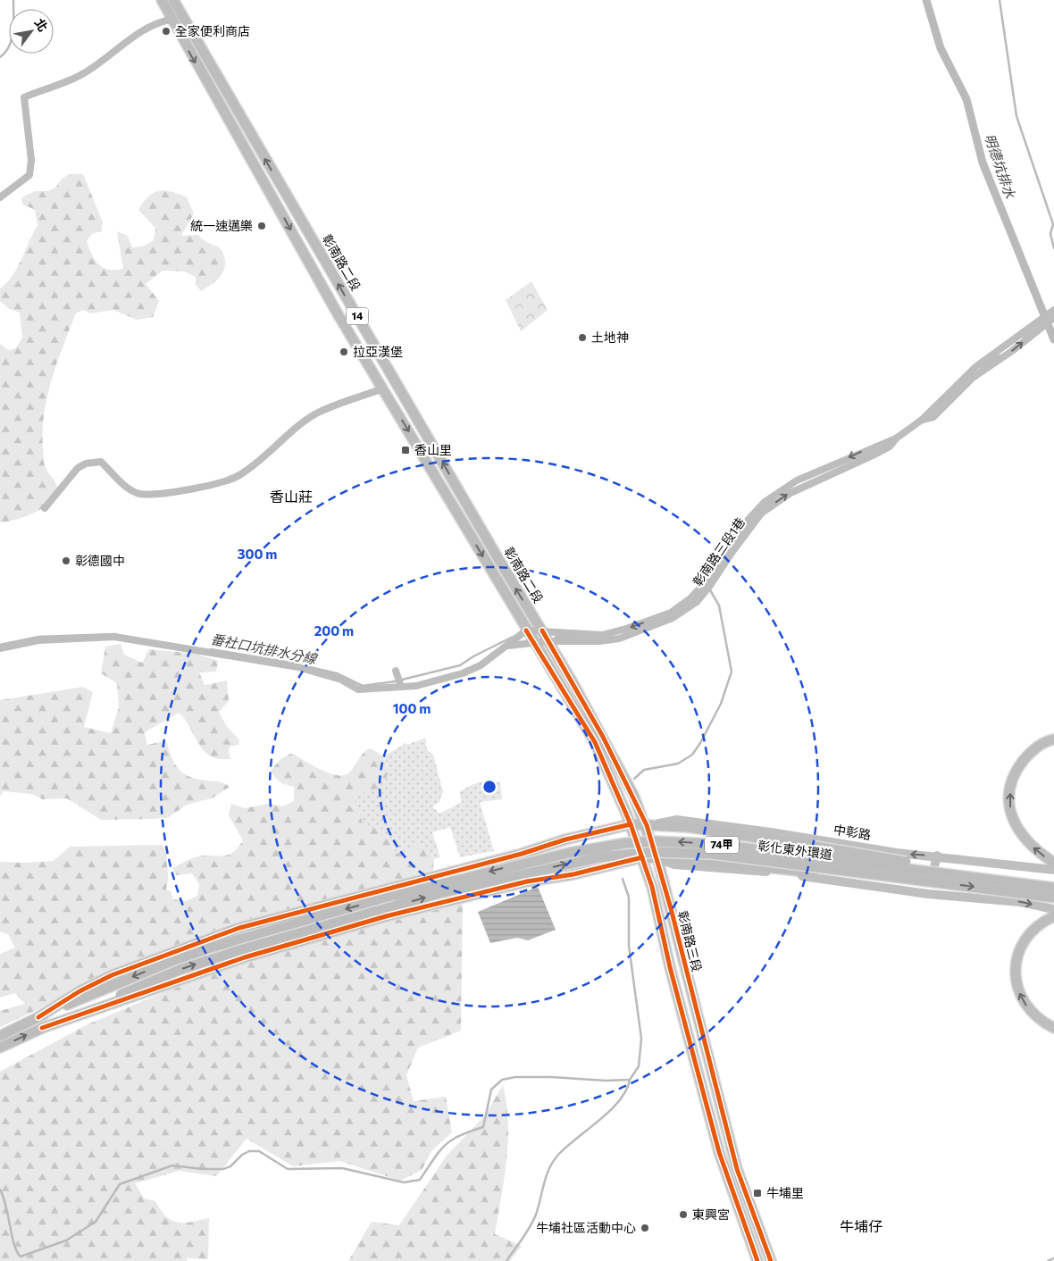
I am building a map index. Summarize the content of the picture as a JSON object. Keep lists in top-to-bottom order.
{
  "streets": {
    "main road": [
      "彰南路二段",
      "14",
      "74甲",
      "彰化東外環道",
      "彰南路三段"
    ],
    "street": ["彰南路三段1巷", "中彰路"]
  },
  "crossings": [
    ["彰南路二段", "14"],
    ["彰南路二段", "彰南路三段1巷"],
    ["14", "彰南路三段1巷"],
    ["14", "彰南路三段"],
    ["彰南路三段1巷", "彰南路三段"],
    ["中彰路", "彰南路三段"],
    ["74甲", "彰化東外環道"],
    ["74甲", "彰南路三段"]
  ],
  "districts": ["香山莊", "牛埔仔"],
  "water": ["明德坑排水", "番社口坑排水分線"],
  "places": {
    "other": [
      "全家便利商店",
      "統一速邁樂",
      "土地神",
      "拉亞漢堡",
      "彰德國中",
      "東興宮",
      "牛埔社區活動中心"
    ],
    "transit": ["香山里", "牛埔里"]
  },
  "north": "top right",
  "rings": ["300 m", "200 m", "100 m"]
}
